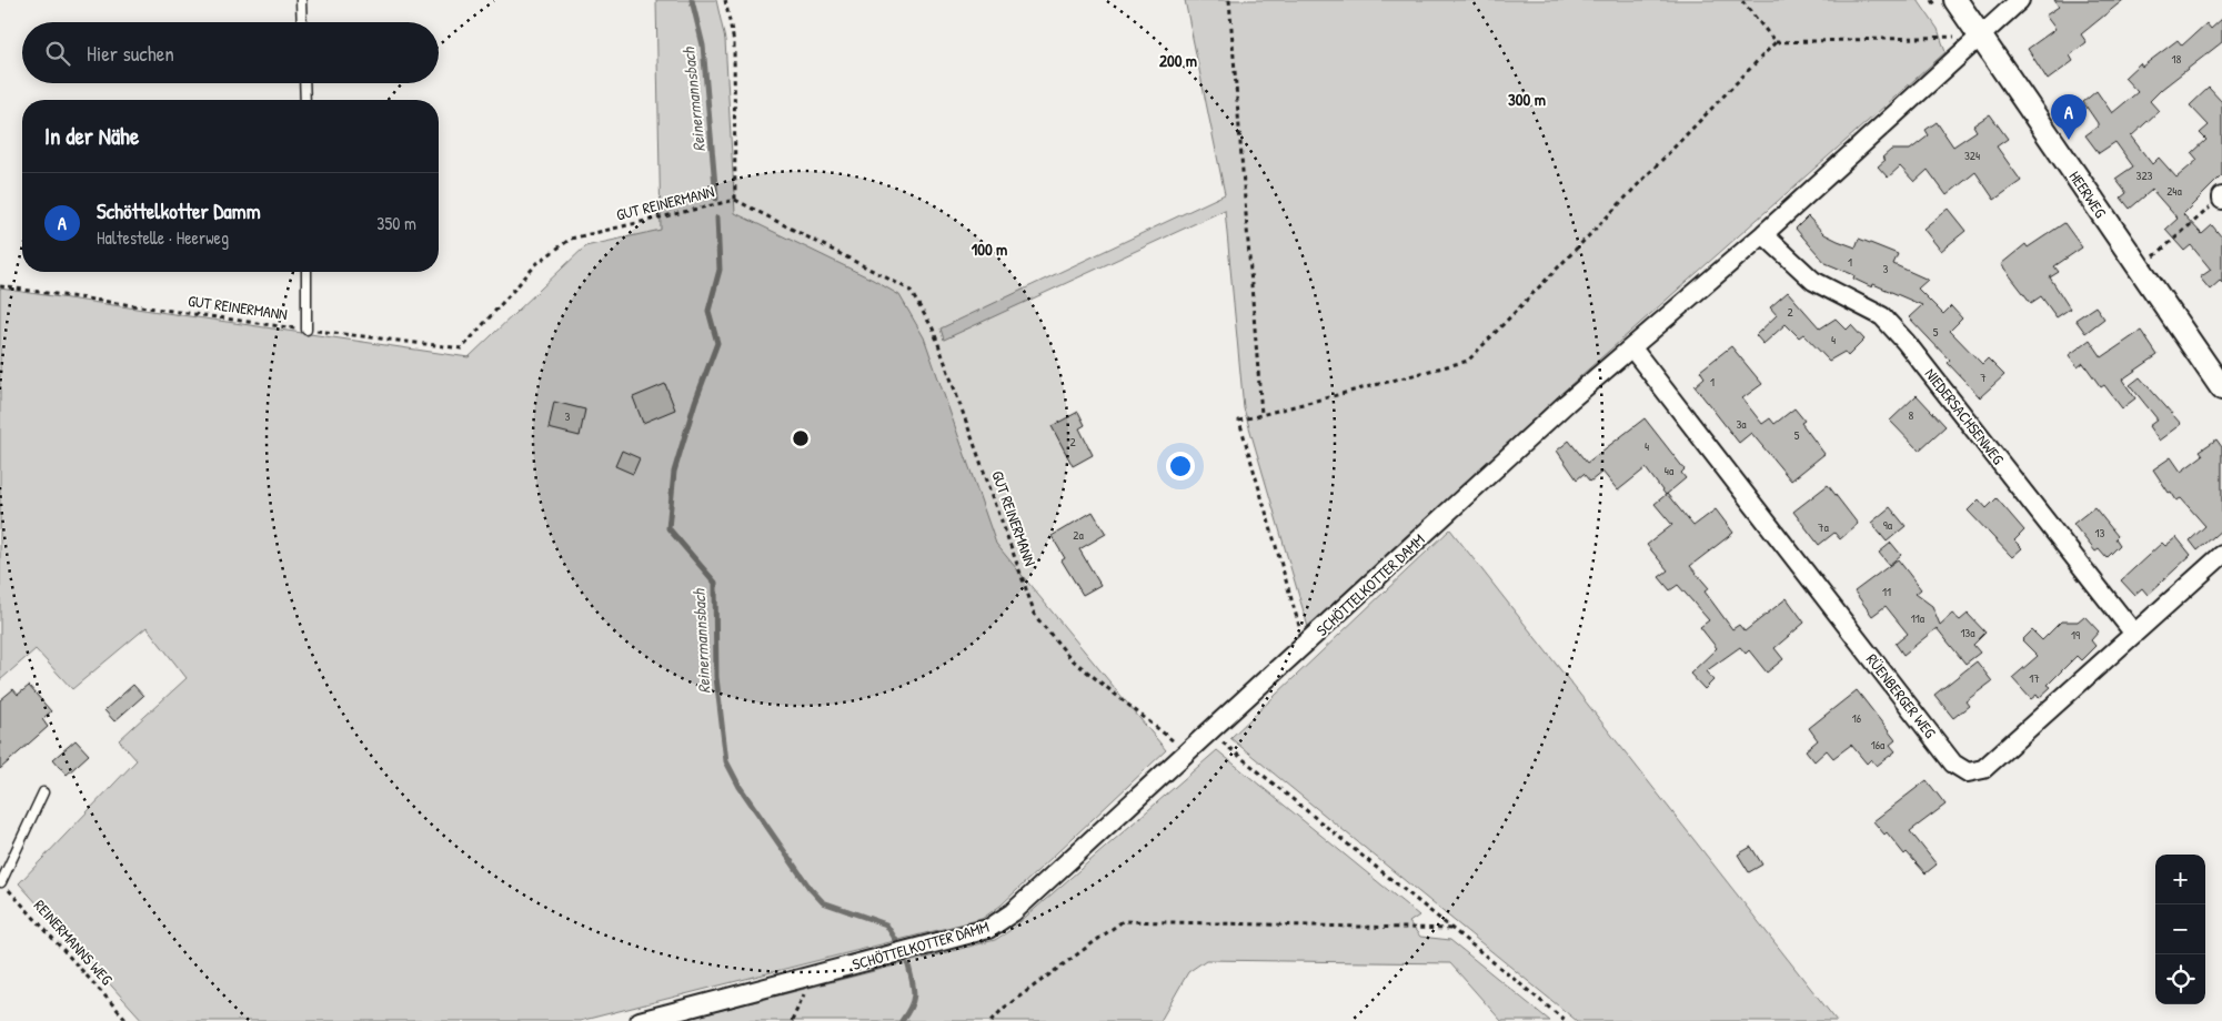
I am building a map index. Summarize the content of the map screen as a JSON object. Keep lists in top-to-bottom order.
{
  "streets": {
    "street": [
      "HEERWEG",
      "NIEDERSACHSENWEG",
      "SCHÖTTELKOTTER DAMM",
      "RÜENBERGER WEG"
    ],
    "path": ["GUT REINERMANN", "REINERMANNS WEG"]
  },
  "crossings": [
    ["HEERWEG", "SCHÖTTELKOTTER DAMM"],
    ["GUT REINERMANN", "SCHÖTTELKOTTER DAMM"],
    ["NIEDERSACHSENWEG", "SCHÖTTELKOTTER DAMM"],
    ["NIEDERSACHSENWEG", "RÜENBERGER WEG"],
    ["SCHÖTTELKOTTER DAMM", "RÜENBERGER WEG"]
  ],
  "water": ["Reinermannsbach"],
  "house_numbers": [
    "18",
    "324",
    "323",
    "24a",
    "1",
    "3",
    "2",
    "5",
    "4",
    "7",
    "1",
    "8",
    "3",
    "3a",
    "5",
    "2",
    "4",
    "4a",
    "9a",
    "7a",
    "13",
    "2a",
    "11",
    "11a",
    "13a",
    "19",
    "17",
    "16",
    "16a"
  ],
  "page": {
    "search": "Hier suchen",
    "pins": "A",
    "heading": "In der Nähe",
    "list": [
      {
        "mark": "A",
        "name": "Schöttelkotter Damm",
        "note": "Haltestelle · Heerweg",
        "value": "350 m"
      }
    ],
    "map_buttons": ["+", "−"]
  },
  "rings": ["200 m", "300 m", "100 m"]
}
